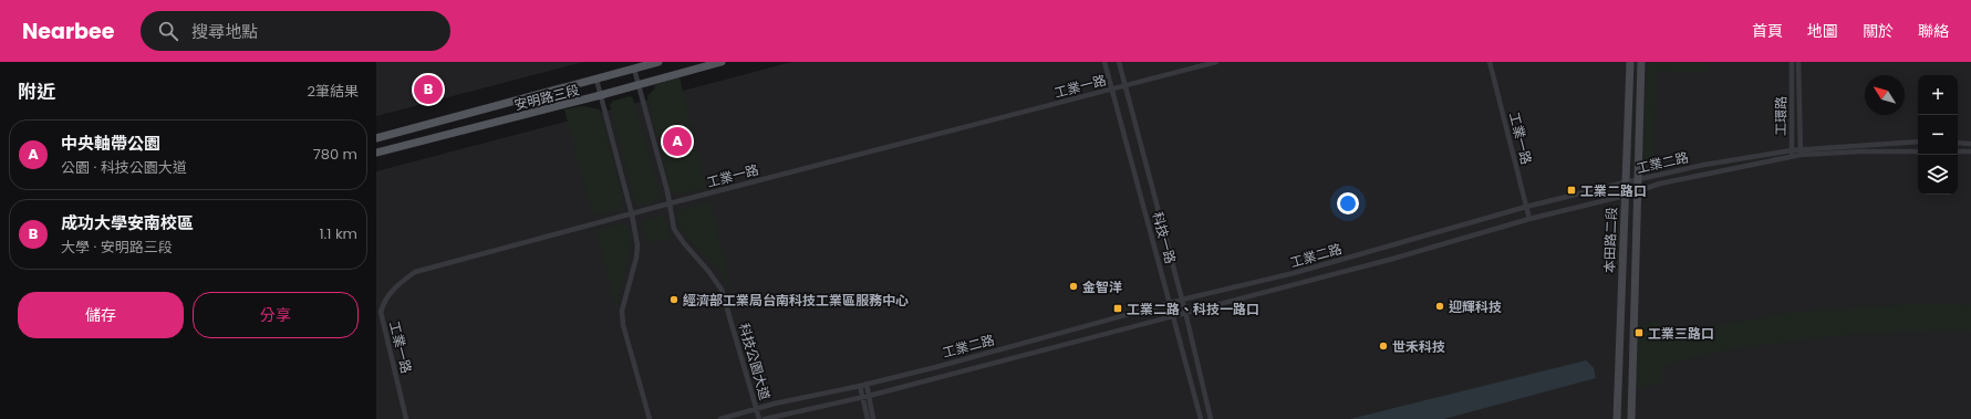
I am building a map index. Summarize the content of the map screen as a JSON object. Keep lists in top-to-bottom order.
{
  "streets": {
    "main road": ["安明路三段"],
    "street": [
      "工業一路",
      "工環路",
      "工業二路",
      "科技一路",
      "本田路二段",
      "科技公園大道"
    ]
  },
  "crossings": [
    ["工業一路", "工業二路"],
    ["工業一路", "科技一路"],
    ["工業一路", "科技公園大道"],
    ["安明路三段", "科技公園大道"],
    ["工環路", "工業二路"],
    ["工業二路", "科技一路"],
    ["工業二路", "本田路二段"],
    ["工業二路", "科技公園大道"]
  ],
  "places": {
    "transit": ["工業二路口", "工業二路、科技一路口", "工業三路口"],
    "other": [
      "金智洋",
      "經濟部工業局台南科技工業區服務中心",
      "迎輝科技",
      "世禾科技"
    ]
  },
  "north": "top left",
  "page": {
    "header": "Nearbee",
    "search": "搜尋地點",
    "nav": [
      "首頁",
      "地圖",
      "關於",
      "聯絡"
    ],
    "heading": ["附近", "2筆結果"],
    "pins": ["B", "A"],
    "map_buttons": ["+", "−"],
    "list": [
      {
        "mark": "A",
        "name": "中央軸帶公園",
        "note": "公園 · 科技公園大道",
        "value": "780 m"
      },
      {
        "mark": "B",
        "name": "成功大學安南校區",
        "note": "大學 · 安明路三段",
        "value": "1.1 km"
      }
    ],
    "buttons": ["儲存", "分享"]
  }
}
